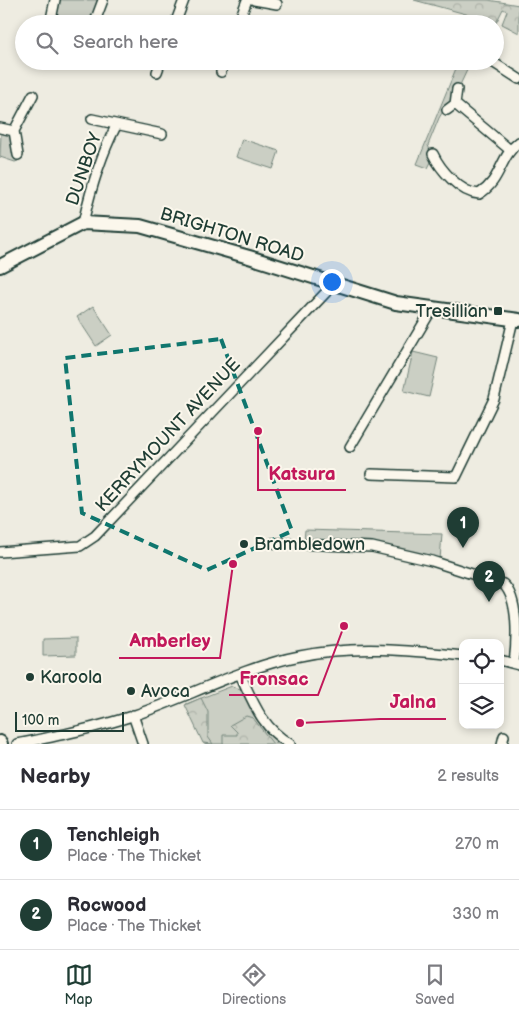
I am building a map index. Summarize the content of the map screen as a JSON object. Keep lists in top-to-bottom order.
{
  "streets": {
    "street": ["DUNBOY", "BRIGHTON ROAD", "KERRYMOUNT AVENUE"]
  },
  "crossings": [
    ["DUNBOY", "BRIGHTON ROAD"],
    ["BRIGHTON ROAD", "KERRYMOUNT AVENUE"]
  ],
  "places": {
    "transit": ["Tresillian"],
    "other": [
      "Katsura",
      "Brambledown",
      "Amberley",
      "Fronsac",
      "Karoola",
      "Avoca",
      "Jalna"
    ]
  },
  "scale_bar": "100 m",
  "page": {
    "search": "Search here",
    "pins": ["1", "2"],
    "scale": "100 m",
    "heading": ["Nearby", "2 results"],
    "list": [
      {
        "mark": "1",
        "name": "Tenchleigh",
        "note": "Place · The Thicket",
        "value": "270 m"
      },
      {
        "mark": "2",
        "name": "Rocwood",
        "note": "Place · The Thicket",
        "value": "330 m"
      }
    ],
    "nav": ["Map", "Directions", "Saved"]
  }
}
